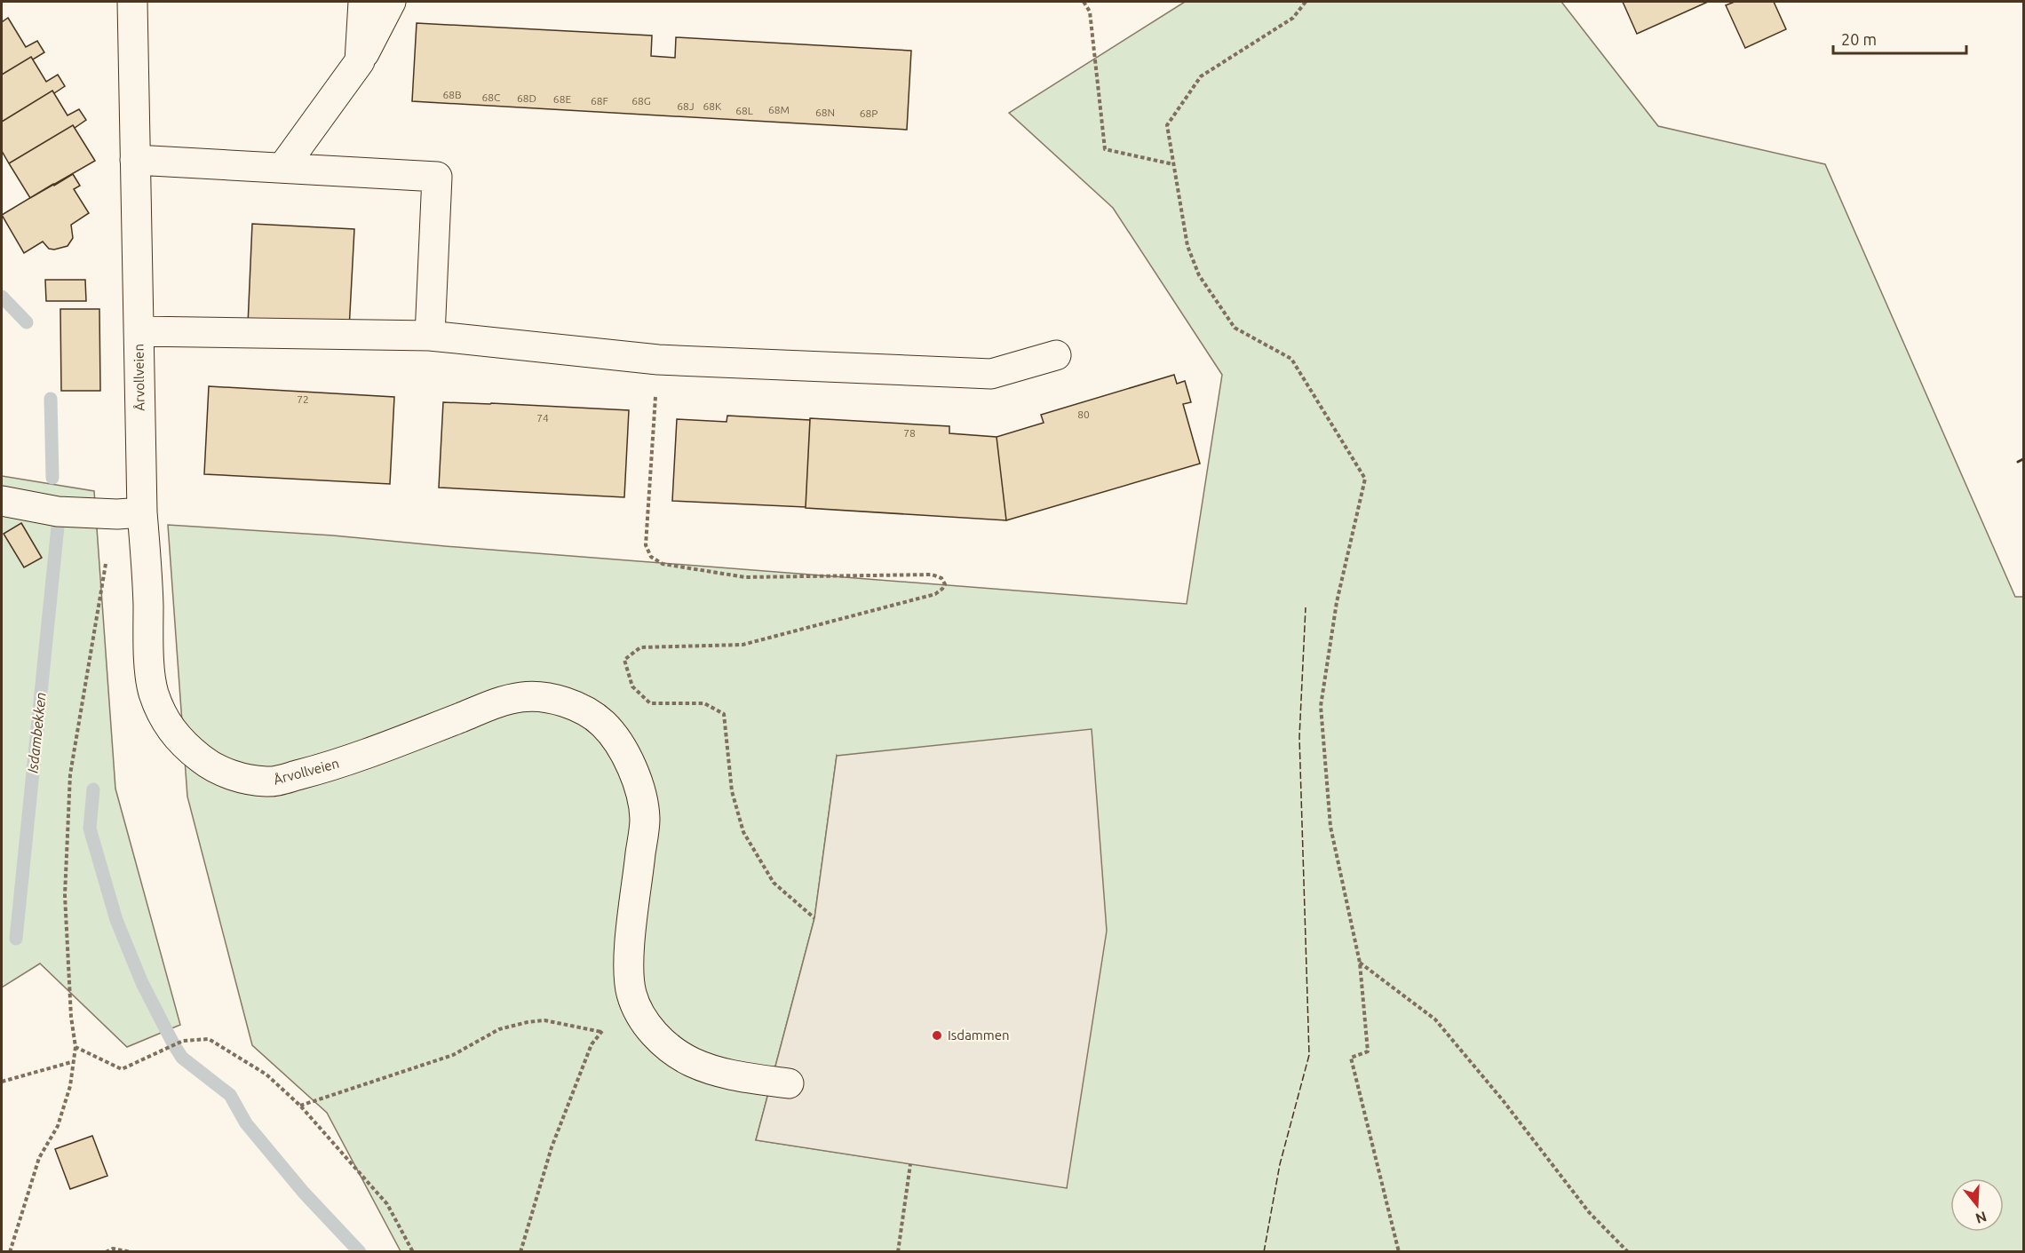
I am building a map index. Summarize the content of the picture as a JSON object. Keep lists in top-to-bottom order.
{
  "streets": {
    "street": ["Årvollveien"]
  },
  "water": ["Isdambekken"],
  "places": ["Isdammen"],
  "house_numbers": [
    "68B",
    "68C",
    "68D",
    "68E",
    "68F",
    "68G",
    "68J",
    "68K",
    "68M",
    "68L",
    "68N",
    "68P",
    "72",
    "80",
    "74",
    "78"
  ],
  "scale_bar": "20 m",
  "north": "bottom"
}
